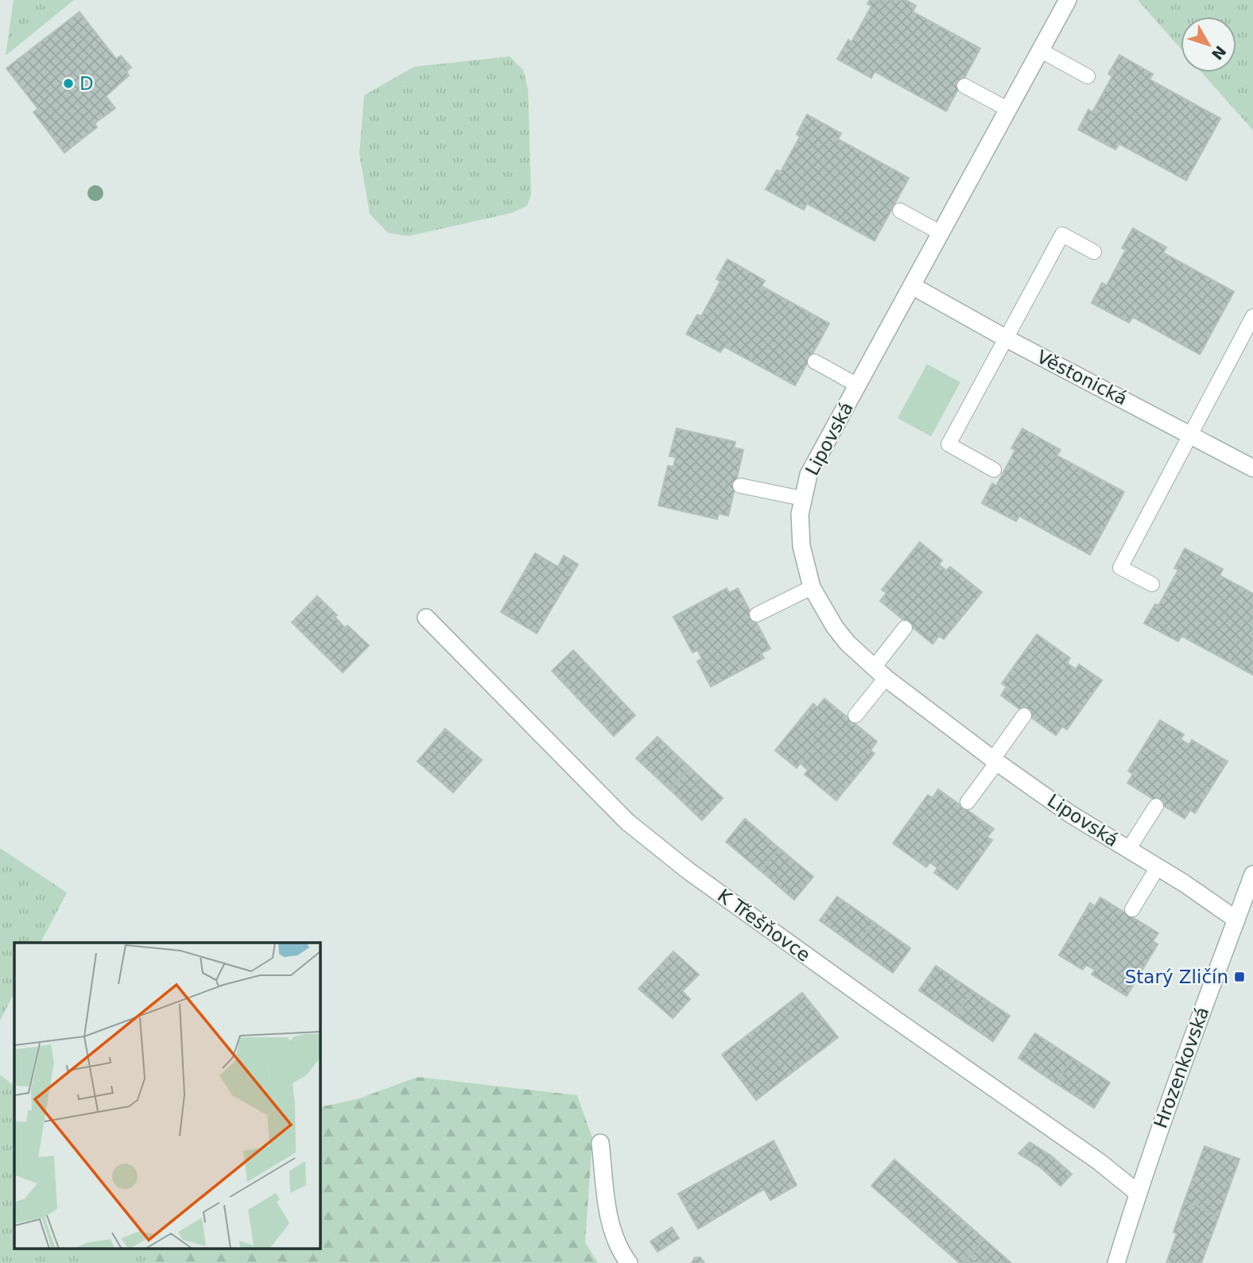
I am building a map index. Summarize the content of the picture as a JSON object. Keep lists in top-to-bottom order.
{
  "streets": {
    "street": [
      "Věstonická",
      "Lipovská",
      "K Třešňovce",
      "Hrozenkovská"
    ]
  },
  "crossings": [
    ["Věstonická", "Lipovská"],
    ["Lipovská", "Hrozenkovská"],
    ["K Třešňovce", "Hrozenkovská"]
  ],
  "places": {
    "other": ["D"],
    "transit": ["Starý Zličín"]
  },
  "north": "bottom right"
}
